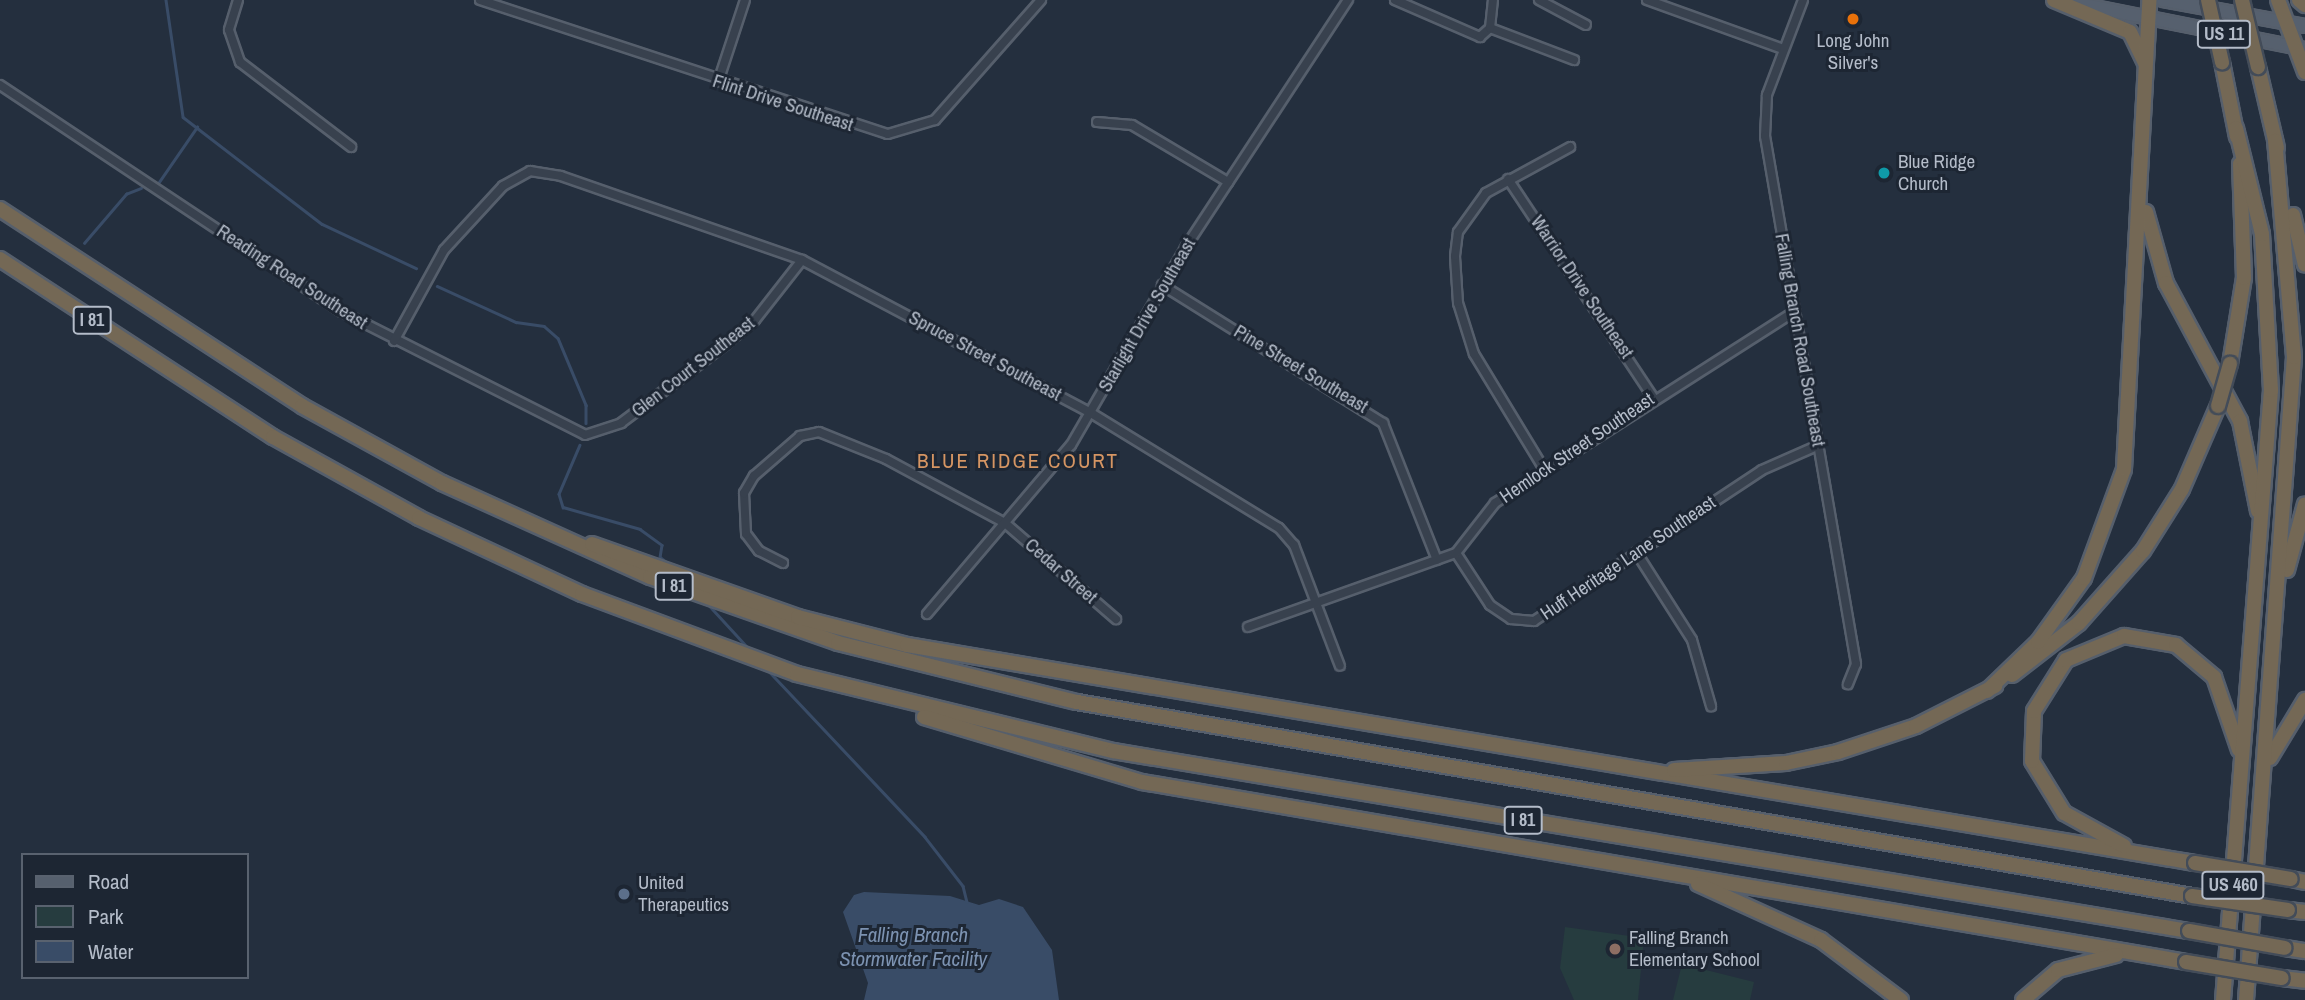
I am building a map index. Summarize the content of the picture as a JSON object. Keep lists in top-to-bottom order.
{
  "streets": {
    "highway": ["I 81", "US 460"],
    "main road": ["US 11"],
    "street": [
      "Flint Drive Southeast",
      "Reading Road Southeast",
      "Warrior Drive Southeast",
      "Starlight Drive Southeast",
      "Falling Branch Road Southeast",
      "Spruce Street Southeast",
      "Glen Court Southeast",
      "Pine Street Southeast",
      "Hemlock Street Southeast",
      "Huff Heritage Lane Southeast",
      "Cedar Street"
    ]
  },
  "crossings": [
    ["Reading Road Southeast", "Spruce Street Southeast"],
    ["Reading Road Southeast", "Glen Court Southeast"],
    ["Warrior Drive Southeast", "Hemlock Street Southeast"],
    ["Starlight Drive Southeast", "Spruce Street Southeast"],
    ["Starlight Drive Southeast", "Pine Street Southeast"],
    ["Starlight Drive Southeast", "Cedar Street"],
    ["Falling Branch Road Southeast", "Hemlock Street Southeast"],
    ["Falling Branch Road Southeast", "Huff Heritage Lane Southeast"],
    ["Spruce Street Southeast", "Glen Court Southeast"],
    ["Hemlock Street Southeast", "Huff Heritage Lane Southeast"]
  ],
  "districts": ["BLUE RIDGE COURT"],
  "water": ["Falling Branch Stormwater Facility"],
  "places": [
    "Long John Silver's",
    "Blue Ridge Church",
    "United Therapeutics",
    "Falling Branch Elementary School"
  ],
  "legend": ["Road", "Park", "Water"]
}
